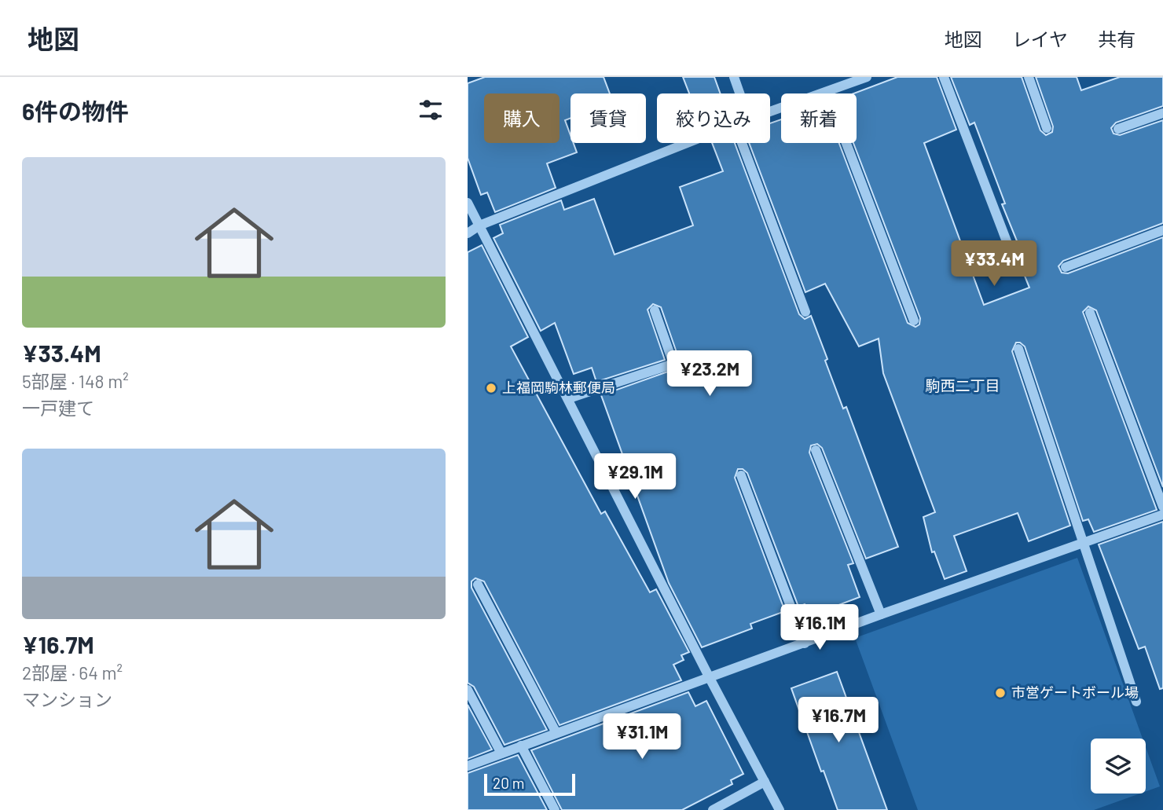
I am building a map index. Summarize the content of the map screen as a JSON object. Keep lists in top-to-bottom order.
{
  "districts": ["駒西二丁目"],
  "places": ["上福岡駒林郵便局", "市営ゲートボール場"],
  "scale_bar": "20 m",
  "page": {
    "header": "地図",
    "nav": ["地図", "レイヤ", "共有"],
    "heading": "6件の物件",
    "chip": [
      "購入",
      "賃貸",
      "絞り込み",
      "新着"
    ],
    "list": [
      {
        "name": "¥33.4M",
        "note": "5部屋 · 148 m² · 一戸建て"
      },
      {
        "name": "¥16.7M",
        "note": "2部屋 · 64 m² · マンション"
      }
    ],
    "price": [
      "¥33.4M",
      "¥23.2M",
      "¥29.1M",
      "¥16.1M",
      "¥16.7M",
      "¥31.1M"
    ],
    "scale": "20 m"
  }
}
